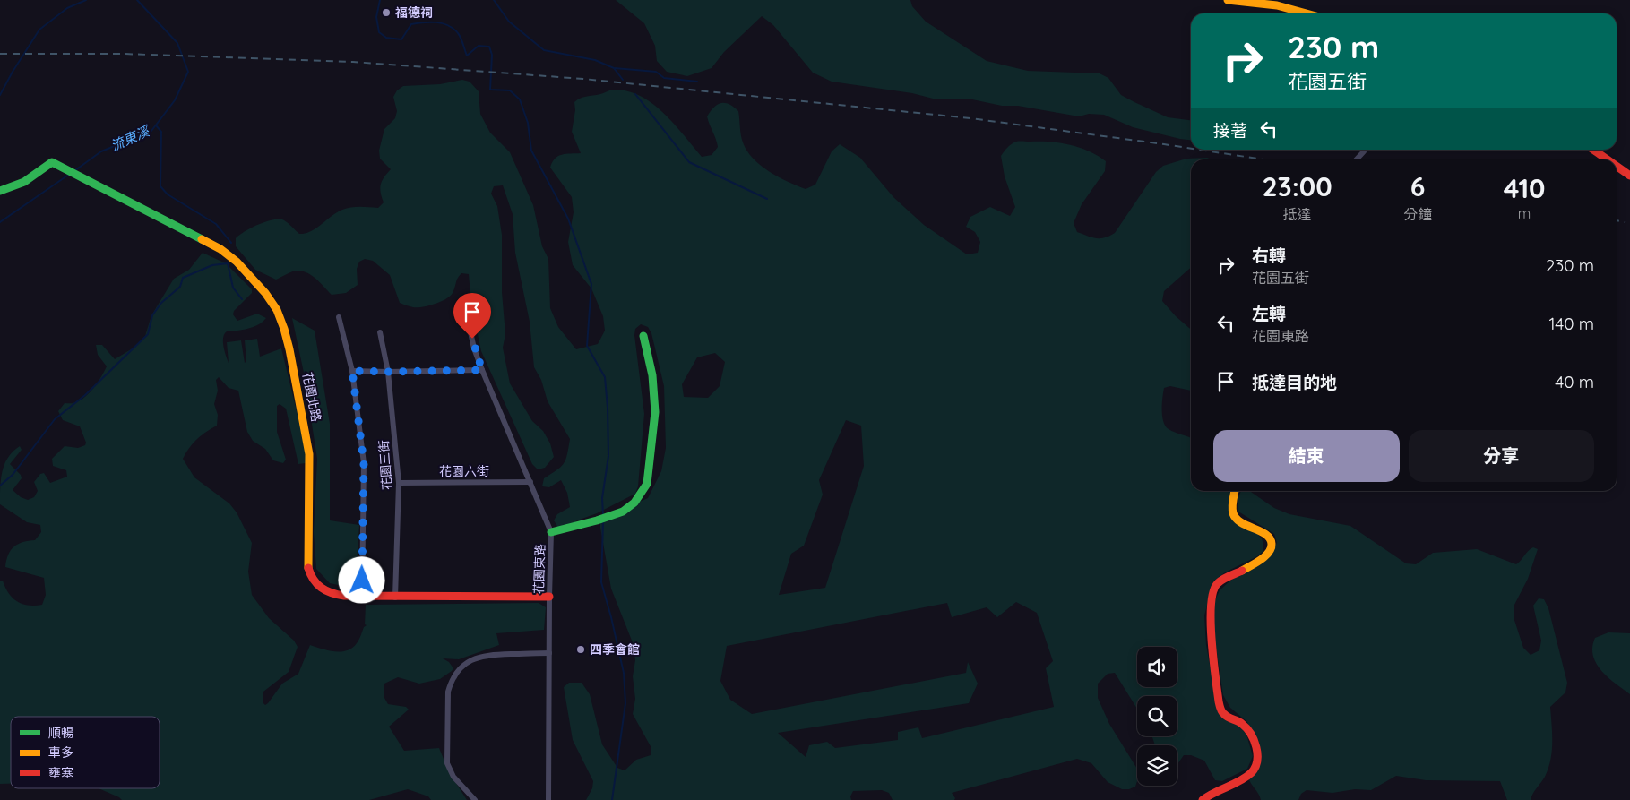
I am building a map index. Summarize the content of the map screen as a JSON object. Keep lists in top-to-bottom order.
{
  "streets": {
    "street": [
      "花園北路",
      "花園三街",
      "花園六街",
      "花園東路"
    ]
  },
  "crossings": [
    ["花園北路", "花園三街"],
    ["花園北路", "花園東路"],
    ["花園三街", "花園六街"],
    ["花園六街", "花園東路"]
  ],
  "water": ["流東溪"],
  "places": ["福德祠", "四季會館"],
  "legend": ["順暢", "車多", "壅塞"],
  "page": {
    "turn": ["230 m", "花園五街"],
    "then": "接著",
    "eta": [
      "23:00",
      "抵達",
      "6",
      "分鐘",
      "410",
      "m"
    ],
    "list": [
      {
        "name": "右轉",
        "note": "花園五街",
        "value": "230 m"
      },
      {
        "name": "左轉",
        "note": "花園東路",
        "value": "140 m"
      },
      {
        "name": "抵達目的地",
        "value": "40 m"
      }
    ],
    "buttons": ["結束", "分享"]
  }
}
